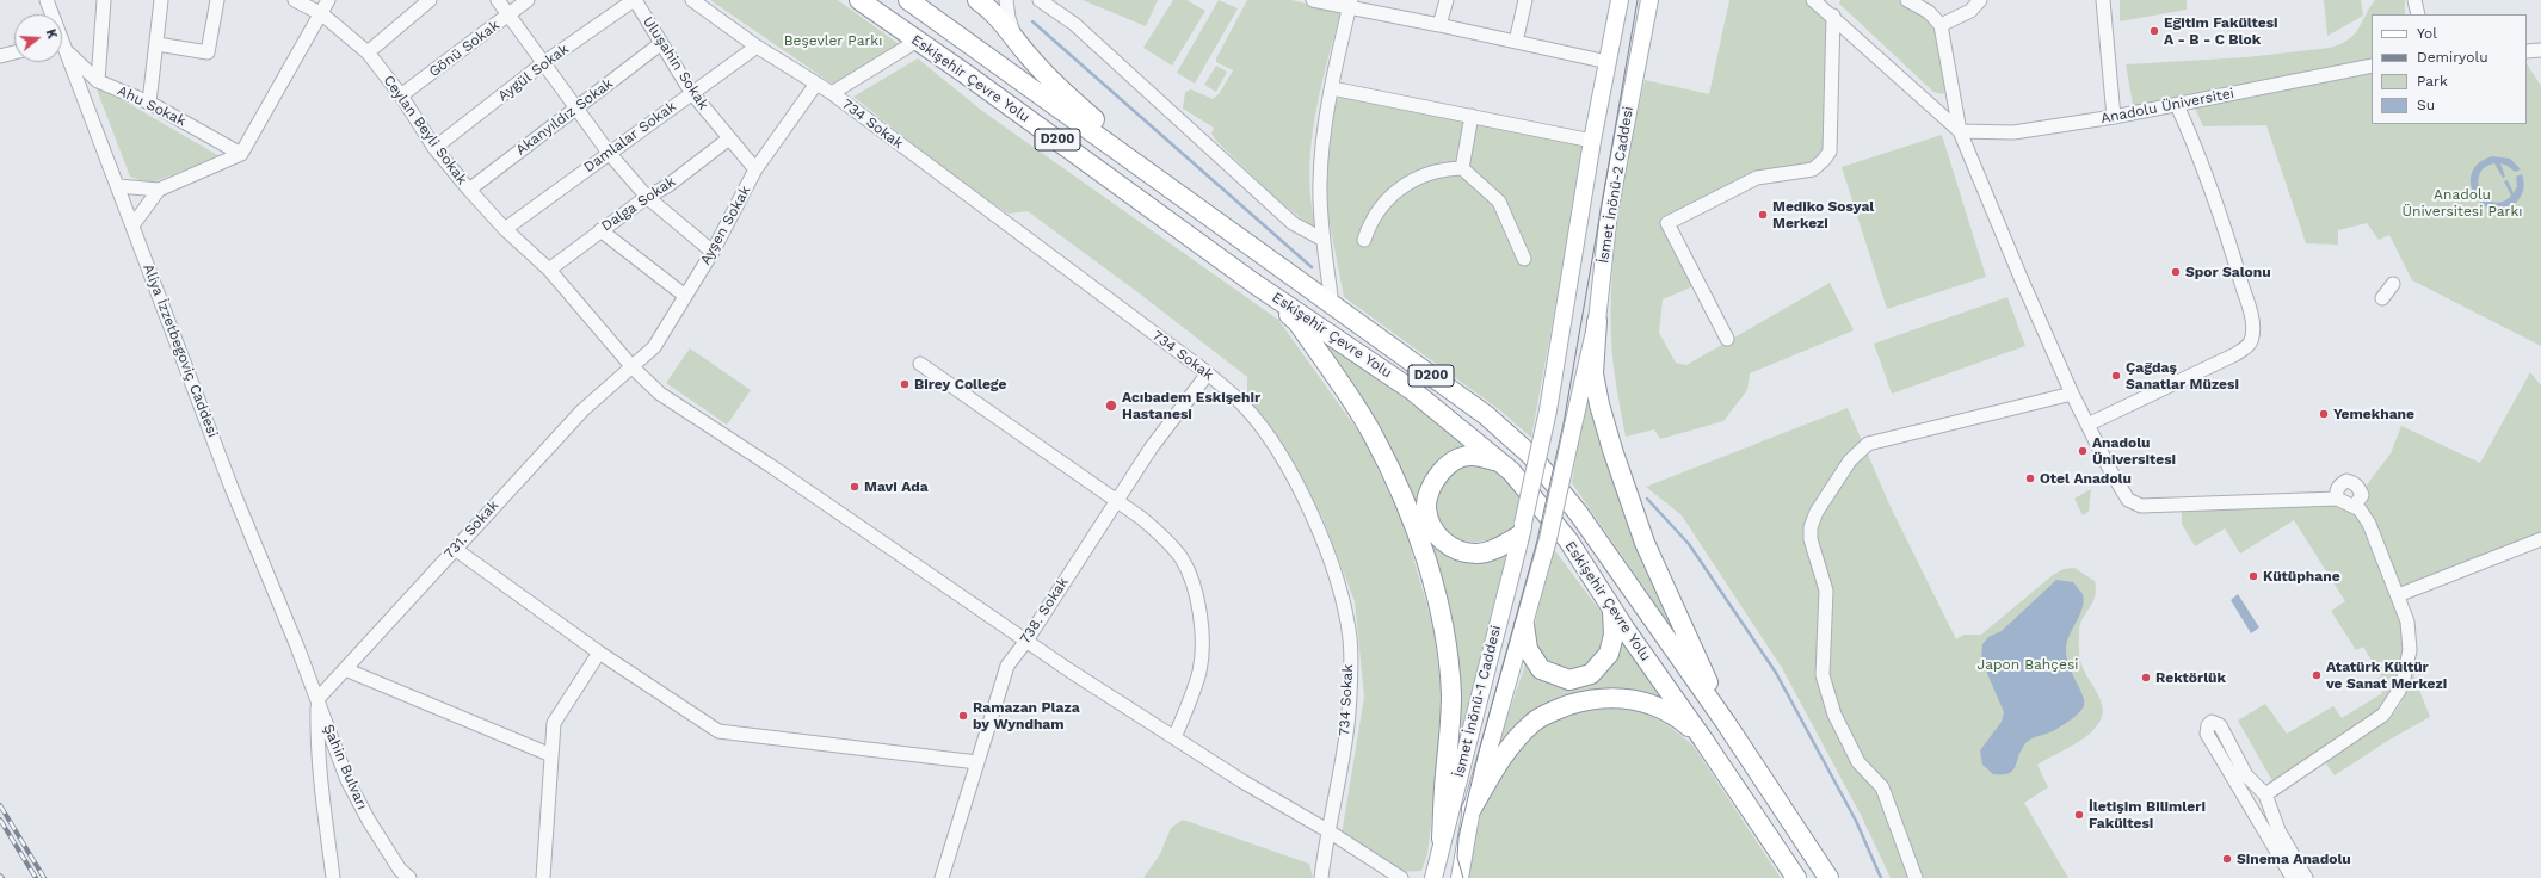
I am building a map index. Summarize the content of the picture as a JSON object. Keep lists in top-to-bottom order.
{
  "streets": {
    "highway": ["Eskişehir Çevre Yolu", "D200"],
    "main road": ["İsmet İnönü-2 Caddesi", "İsmet İnönü-1 Caddesi"],
    "street": [
      "Gönü Sokak",
      "Uluşahin Sokak",
      "Aygül Sokak",
      "Ahu Sokak",
      "Anadolu Üniversitei",
      "Akanyıldız Sokak",
      "734 Sokak",
      "Ceylan Beyli Sokak",
      "Damlalar Sokak",
      "Dalga Sokak",
      "Ayşen Sokak",
      "Aliya İzzetbegoviç Caddesi",
      "731. Sokak",
      "738. Sokak",
      "Şahin Bulvarı"
    ]
  },
  "crossings": [
    ["Gönü Sokak", "Ceylan Beyli Sokak"],
    ["Uluşahin Sokak", "Aygül Sokak"],
    ["Uluşahin Sokak", "Akanyıldız Sokak"],
    ["Uluşahin Sokak", "Damlalar Sokak"],
    ["Uluşahin Sokak", "Dalga Sokak"],
    ["Uluşahin Sokak", "Ayşen Sokak"],
    ["Aygül Sokak", "Ceylan Beyli Sokak"],
    ["Akanyıldız Sokak", "Ceylan Beyli Sokak"],
    ["734 Sokak", "Ceylan Beyli Sokak"],
    ["734 Sokak", "Damlalar Sokak"],
    ["734 Sokak", "Ayşen Sokak"],
    ["734 Sokak", "738. Sokak"],
    ["Ceylan Beyli Sokak", "Damlalar Sokak"],
    ["Ceylan Beyli Sokak", "Dalga Sokak"],
    ["Ceylan Beyli Sokak", "Ayşen Sokak"],
    ["Ceylan Beyli Sokak", "731. Sokak"],
    ["Ceylan Beyli Sokak", "738. Sokak"],
    ["İsmet İnönü-2 Caddesi", "İsmet İnönü-1 Caddesi"],
    ["Ayşen Sokak", "731. Sokak"],
    ["Aliya İzzetbegoviç Caddesi", "731. Sokak"],
    ["Aliya İzzetbegoviç Caddesi", "Şahin Bulvarı"],
    ["731. Sokak", "Şahin Bulvarı"]
  ],
  "parks": ["Beşevler Parkı", "Anadolu Üniversitesi Parkı", "Japon Bahçesi"],
  "places": [
    "Eğitim Fakültesi A - B - C Blok",
    "Mediko Sosyal Merkezi",
    "Spor Salonu",
    "Çağdaş Sanatlar Müzesi",
    "Birey College",
    "Acıbadem Eskişehir Hastanesi",
    "Yemekhane",
    "Anadolu Üniversitesi",
    "Otel Anadolu",
    "Mavi Ada",
    "Kütüphane",
    "Atatürk Kültür ve Sanat Merkezi",
    "Rektörlük",
    "Ramazan Plaza by Wyndham",
    "İletişim Bilimleri Fakültesi",
    "Sinema Anadolu"
  ],
  "legend": [
    "Yol",
    "Demiryolu",
    "Park",
    "Su"
  ],
  "north": "right"
}
